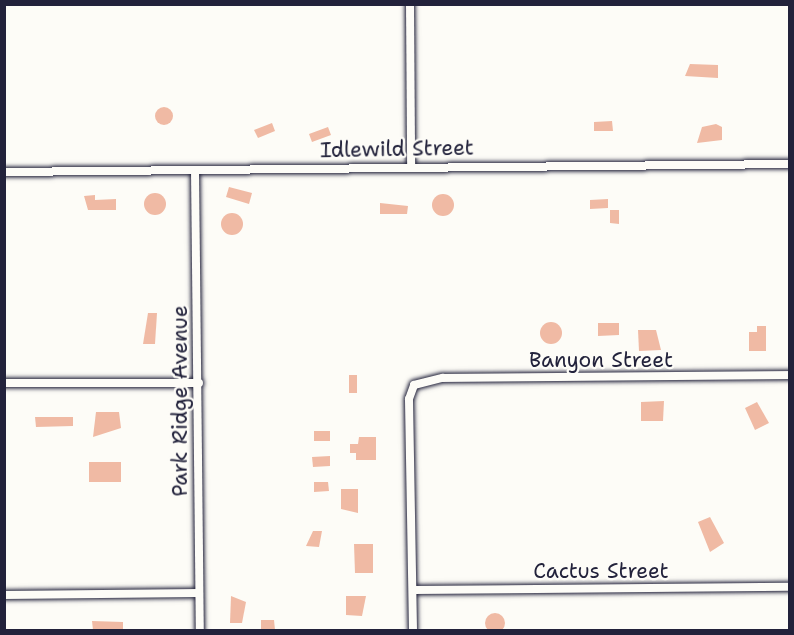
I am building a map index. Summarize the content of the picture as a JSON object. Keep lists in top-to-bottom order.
{
  "streets": {
    "street": [
      "Idlewild Street",
      "Banyon Street",
      "Park Ridge Avenue",
      "Cactus Street"
    ]
  },
  "crossings": [
    ["Idlewild Street", "Park Ridge Avenue"],
    ["Banyon Street", "Cactus Street"]
  ]
}
